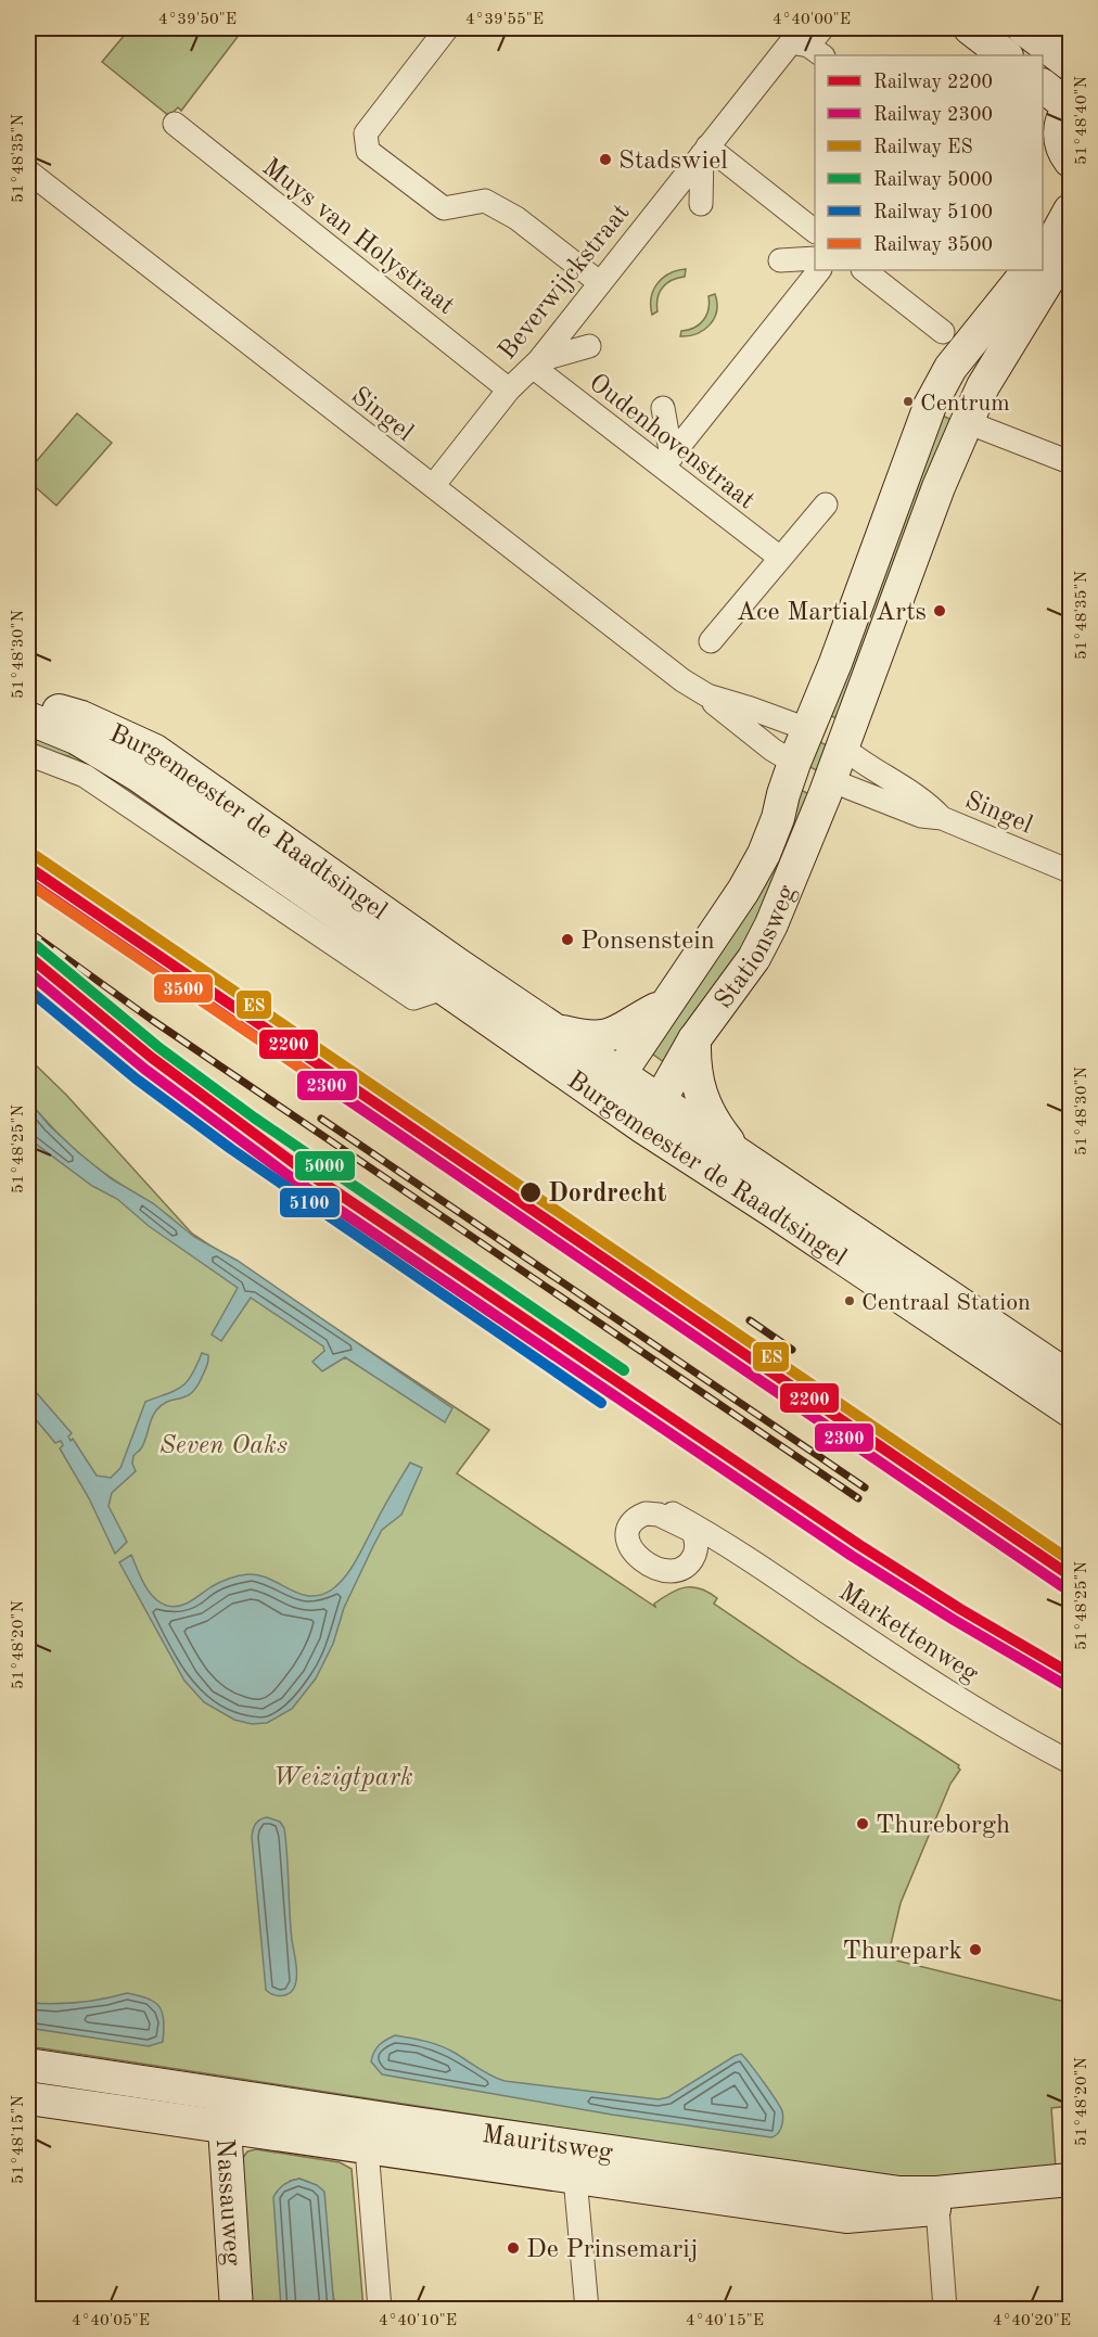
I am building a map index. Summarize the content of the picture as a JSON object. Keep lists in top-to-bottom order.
{
  "streets": {
    "street": [
      "Muys van Holystraat",
      "Beverwijckstraat",
      "Singel",
      "Oudenhovenstraat",
      "Burgemeester de Raadtsingel",
      "Stationsweg",
      "Markettenweg",
      "Mauritsweg",
      "Nassauweg"
    ]
  },
  "crossings": [
    ["Muys van Holystraat", "Beverwijckstraat"],
    ["Beverwijckstraat", "Singel"],
    ["Beverwijckstraat", "Oudenhovenstraat"],
    ["Singel", "Stationsweg"],
    ["Burgemeester de Raadtsingel", "Stationsweg"],
    ["Mauritsweg", "Nassauweg"]
  ],
  "parks": ["Seven Oaks", "Weizigtpark"],
  "places": [
    "Stadswiel",
    "Centrum",
    "Ace Martial Arts",
    "Ponsenstein",
    "Dordrecht",
    "Centraal Station",
    "Thureborgh",
    "Thurepark",
    "De Prinsemarij"
  ],
  "lines": [
    "rail line ES",
    "rail line 2200",
    "rail line 2300",
    "rail line 3500",
    "rail line 5000",
    "rail line 5100"
  ],
  "legend": [
    "Railway 2200",
    "Railway 2300",
    "Railway ES",
    "Railway 5000",
    "Railway 5100",
    "Railway 3500"
  ],
  "coordinates": [
    "4°39'50\"E",
    "4°39'55\"E",
    "4°40'00\"E",
    "51°48'40\"N",
    "51°48'35\"N",
    "51°48'30\"N",
    "51°48'25\"N",
    "51°48'20\"N",
    "51°48'15\"N",
    "4°40'05\"E",
    "4°40'10\"E",
    "4°40'15\"E",
    "4°40'20\"E"
  ]
}
